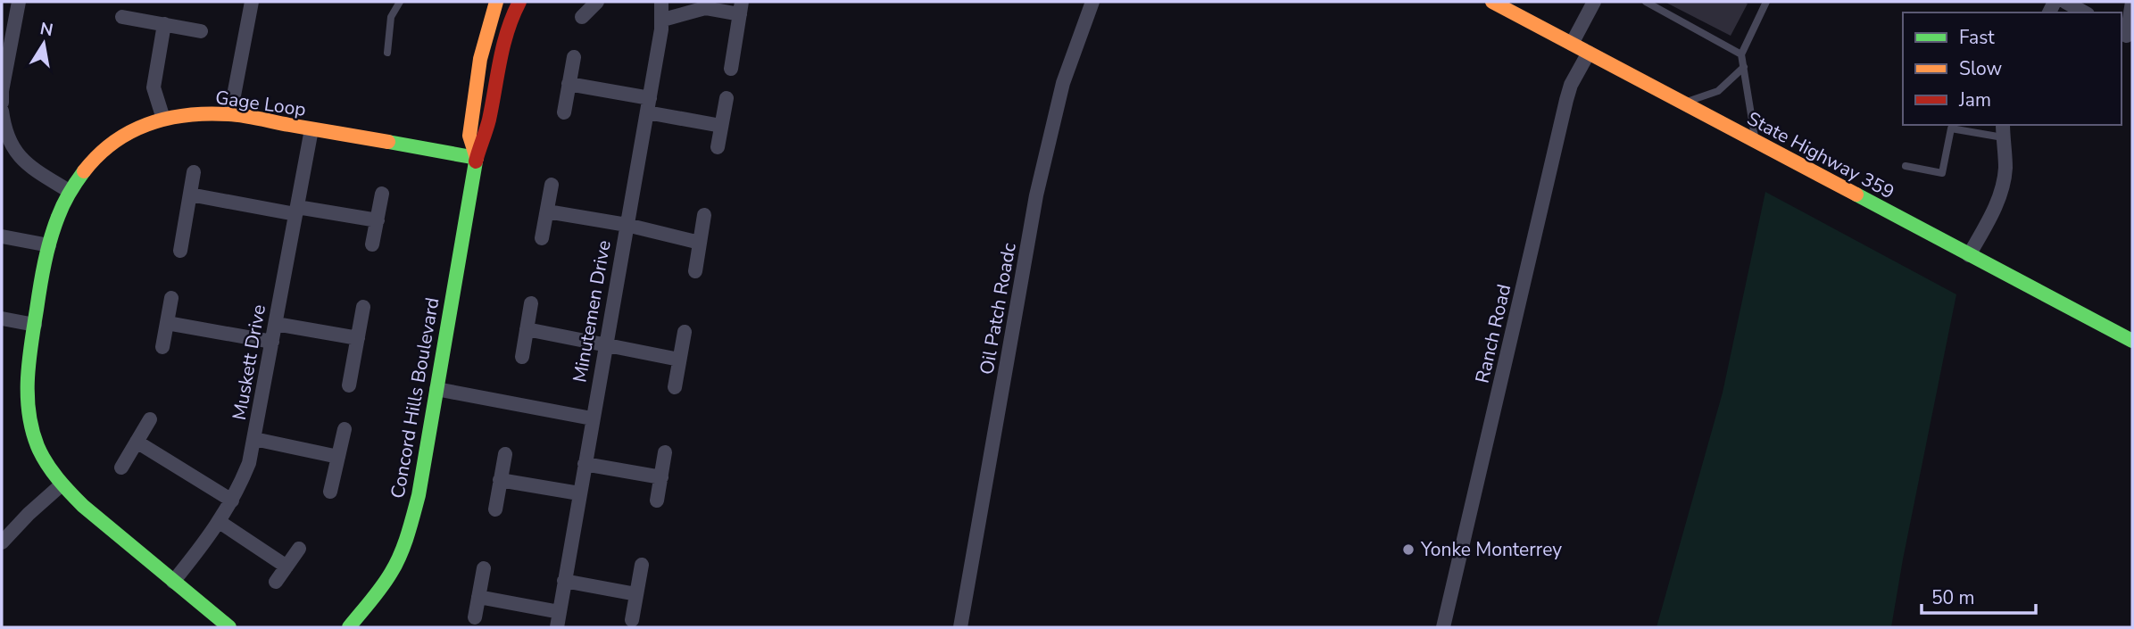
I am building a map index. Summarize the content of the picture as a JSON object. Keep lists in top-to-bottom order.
{
  "streets": {
    "street": [
      "Gage Loop",
      "State Highway 359",
      "Oil Patch Roadc",
      "Minutemen Drive",
      "Ranch Road",
      "Muskett Drive",
      "Concord Hills Boulevard"
    ]
  },
  "crossings": [
    ["Gage Loop", "Muskett Drive"],
    ["Gage Loop", "Concord Hills Boulevard"],
    ["State Highway 359", "Ranch Road"]
  ],
  "places": ["Yonke Monterrey"],
  "legend": ["Fast", "Slow", "Jam"],
  "scale_bar": "50 m",
  "north": "top"
}
